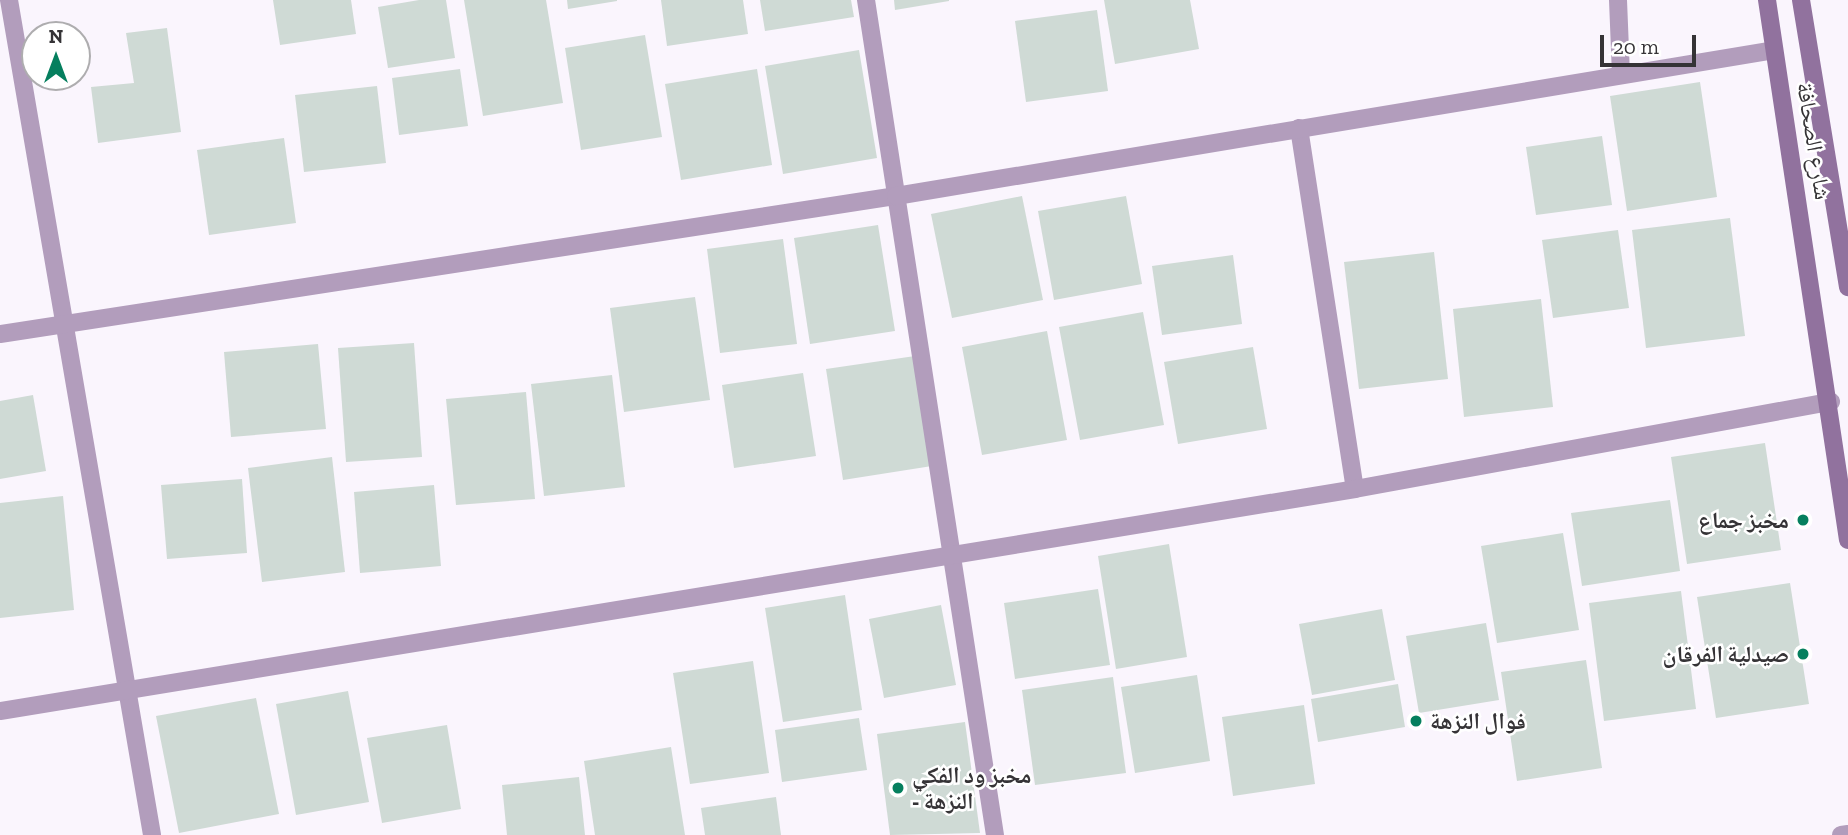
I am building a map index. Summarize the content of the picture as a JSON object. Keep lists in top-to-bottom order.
{
  "streets": {
    "main road": ["شارع الصحافة"]
  },
  "places": [
    "مخبز جماع",
    "صيدلية الفرقان",
    "فوال النزهة",
    "مخبز ود الفكي - النزهة"
  ],
  "scale_bar": "20 m",
  "north": "top"
}
